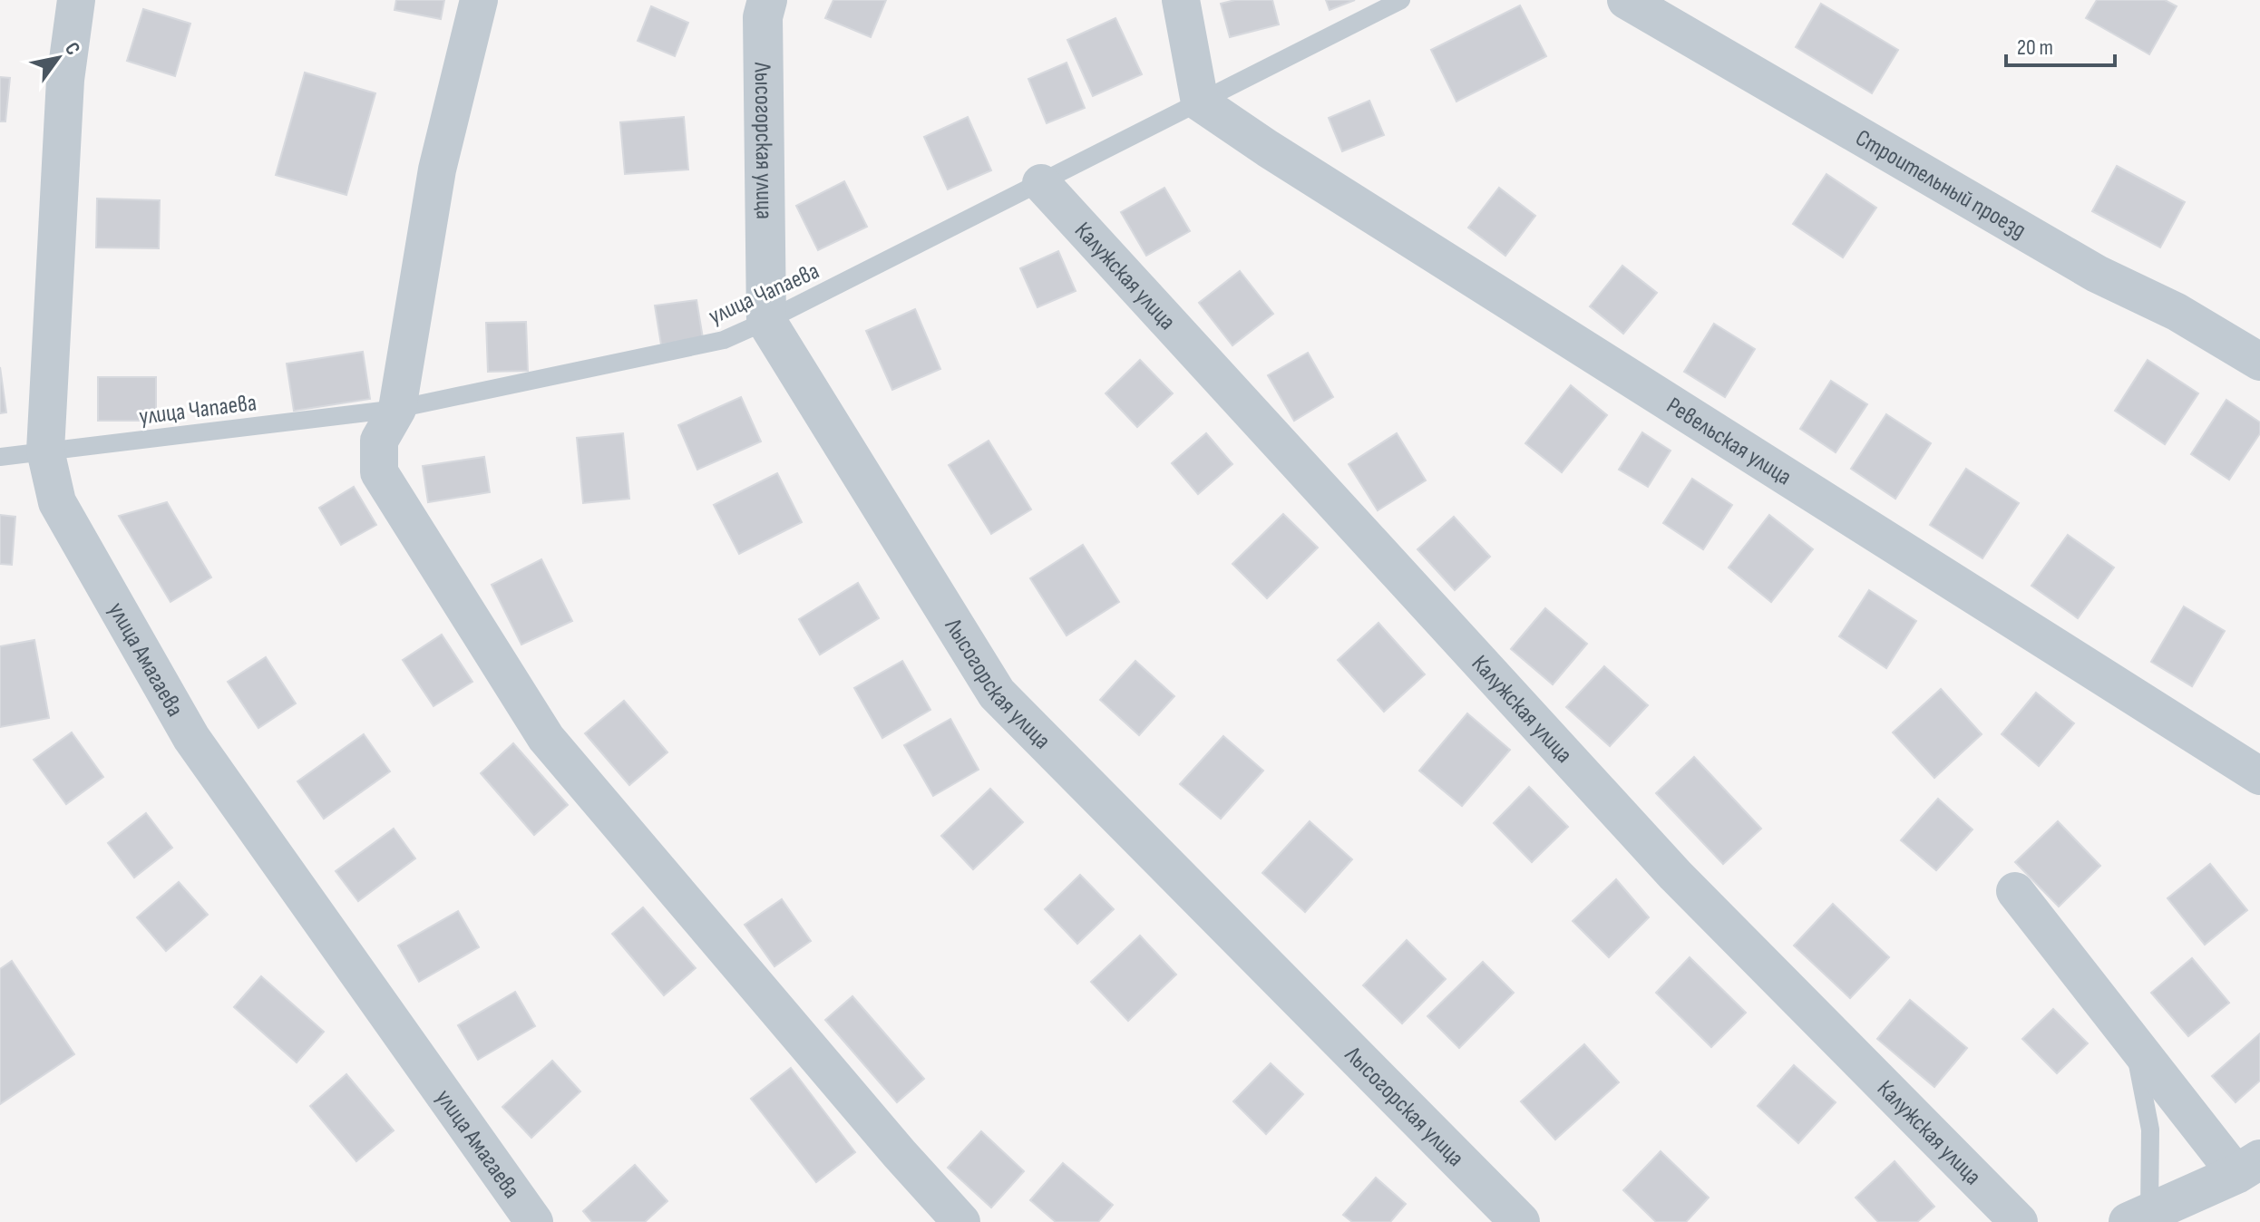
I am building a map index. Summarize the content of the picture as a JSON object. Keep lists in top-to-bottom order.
{
  "streets": {
    "street": [
      "Лысогорская улица",
      "Строительный проезд",
      "Калужская улица",
      "Ревельская улица",
      "улица Амагаева"
    ],
    "lane": ["улица Чапаева"]
  },
  "crossings": [
    ["Лысогорская улица", "улица Чапаева"],
    ["Калужская улица", "улица Чапаева"],
    ["улица Чапаева", "Ревельская улица"],
    ["улица Чапаева", "улица Амагаева"]
  ],
  "scale_bar": "20 m",
  "north": "top right"
}
